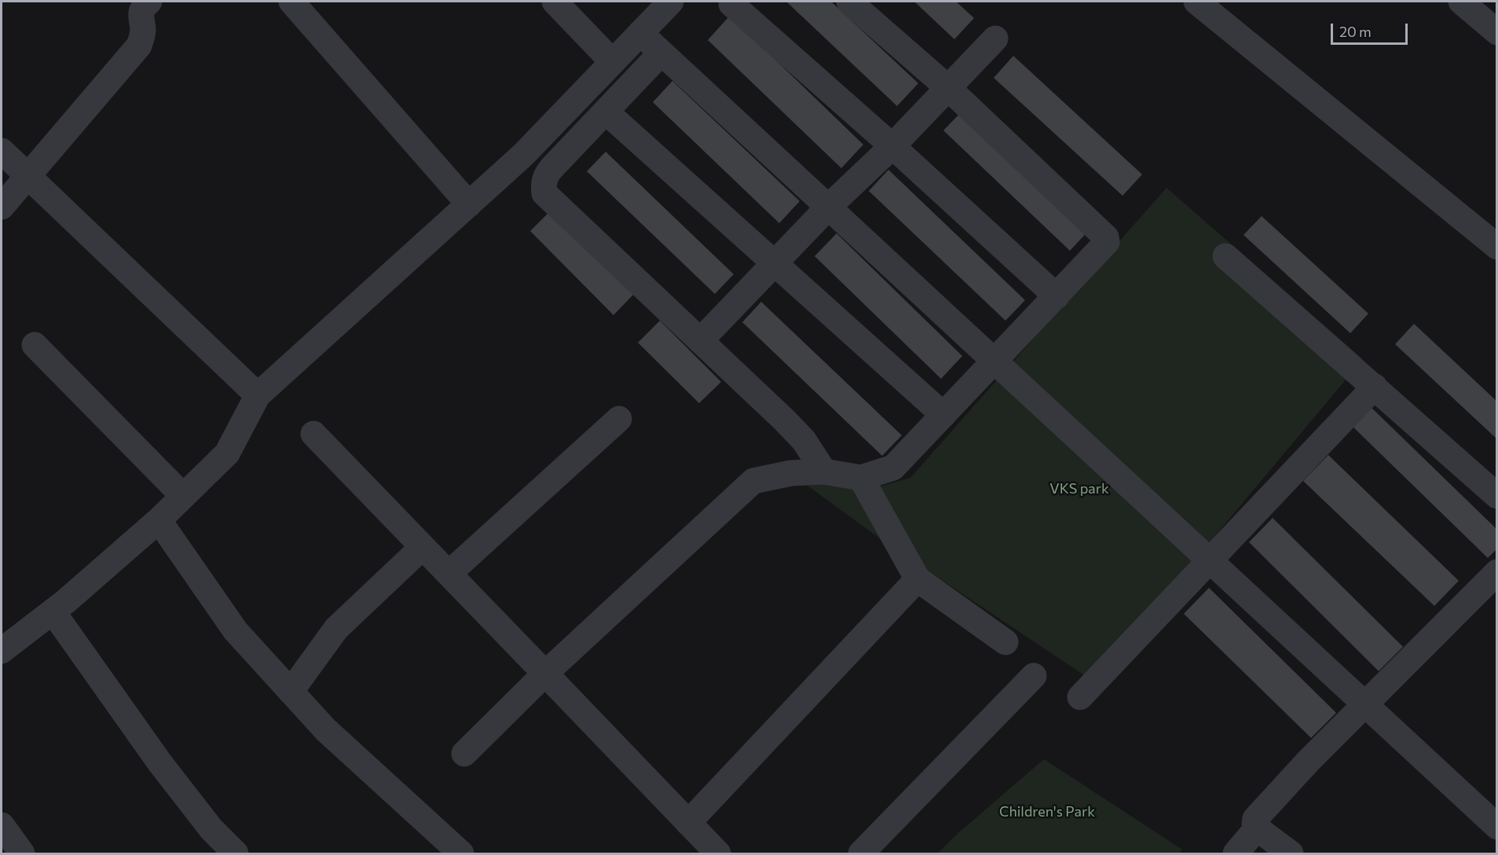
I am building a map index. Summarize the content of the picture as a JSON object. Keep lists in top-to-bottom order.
{
  "parks": ["VKS park", "Children's Park"],
  "scale_bar": "20 m"
}
